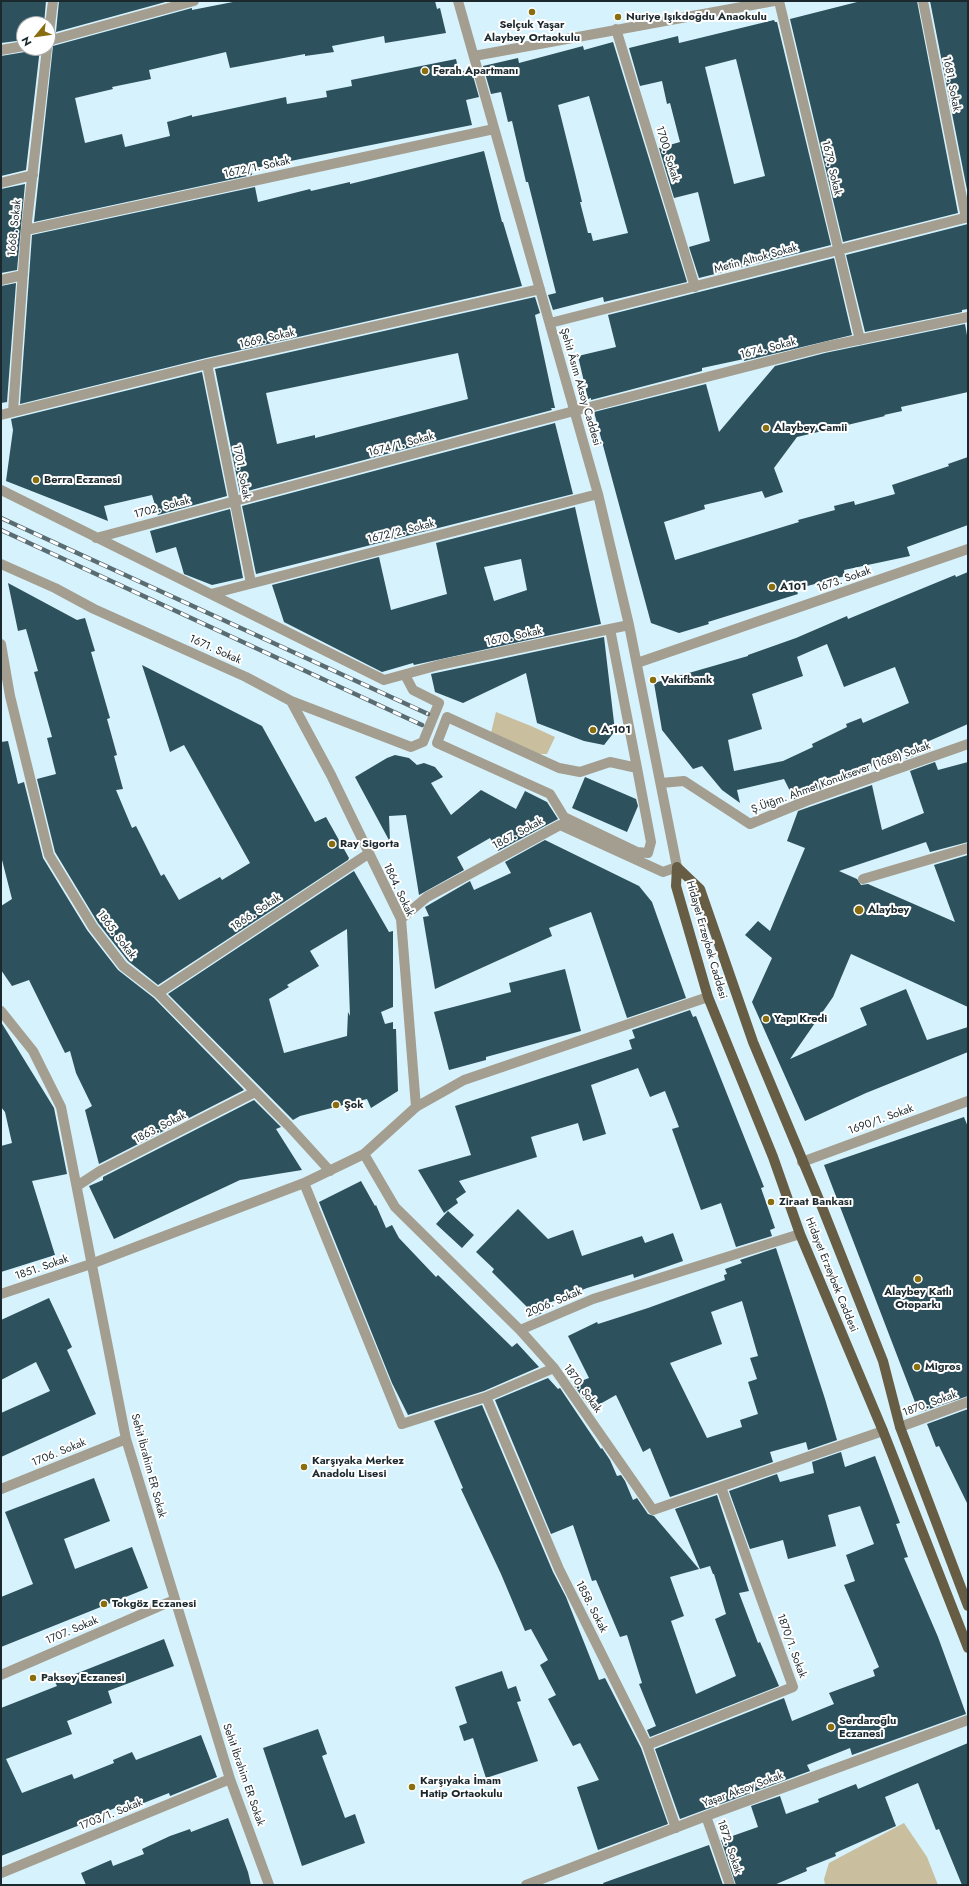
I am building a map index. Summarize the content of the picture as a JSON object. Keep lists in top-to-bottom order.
{
  "streets": {
    "main road": ["Hidayet Erzeybek Caddesi"],
    "street": [
      "1681. Sokak",
      "1700. Sokak",
      "1672/1. Sokak",
      "1679. Sokak",
      "1668. Sokak",
      "Metin Altıok Sokak",
      "1669. Sokak",
      "1674. Sokak",
      "Şehit Âsım Aksoy Caddesi",
      "1674/1. Sokak",
      "1701. Sokak",
      "1702. Sokak",
      "1672/2. Sokak",
      "1673. Sokak",
      "1670. Sokak",
      "1671. Sokak",
      "Ş.Ütğm. Ahmet Konuksever (1688) Sokak",
      "1867. Sokak",
      "1864. Sokak",
      "1866. Sokak",
      "1865. Sokak",
      "1690/1. Sokak",
      "1863. Sokak",
      "1851. Sokak",
      "2006. Sokak",
      "1870. Sokak",
      "1706. Sokak",
      "Sehit İbrahim ER Sokak",
      "1858. Sokak",
      "1707. Sokak",
      "1870/1. Sokak",
      "Yaşar Aksoy Sokak",
      "1703/1. Sokak",
      "1872. Sokak"
    ]
  },
  "crossings": [
    ["1681. Sokak", "Metin Altıok Sokak"],
    ["1700. Sokak", "Metin Altıok Sokak"],
    ["1672/1. Sokak", "1668. Sokak"],
    ["1672/1. Sokak", "Şehit Âsım Aksoy Caddesi"],
    ["1679. Sokak", "Metin Altıok Sokak"],
    ["1679. Sokak", "1674. Sokak"],
    ["1668. Sokak", "1669. Sokak"],
    ["Metin Altıok Sokak", "Şehit Âsım Aksoy Caddesi"],
    ["1669. Sokak", "Şehit Âsım Aksoy Caddesi"],
    ["1669. Sokak", "1701. Sokak"],
    ["1674. Sokak", "Şehit Âsım Aksoy Caddesi"],
    ["1674. Sokak", "1674/1. Sokak"],
    ["Şehit Âsım Aksoy Caddesi", "1674/1. Sokak"],
    ["Şehit Âsım Aksoy Caddesi", "1672/2. Sokak"],
    ["Şehit Âsım Aksoy Caddesi", "1673. Sokak"],
    ["Şehit Âsım Aksoy Caddesi", "1670. Sokak"],
    ["Şehit Âsım Aksoy Caddesi", "Ş.Ütğm. Ahmet Konuksever (1688) Sokak"],
    ["Şehit Âsım Aksoy Caddesi", "1867. Sokak"],
    ["Şehit Âsım Aksoy Caddesi", "Hidayet Erzeybek Caddesi"],
    ["1674/1. Sokak", "1701. Sokak"],
    ["1674/1. Sokak", "1702. Sokak"],
    ["1701. Sokak", "1702. Sokak"],
    ["1701. Sokak", "1672/2. Sokak"],
    ["1670. Sokak", "1671. Sokak"],
    ["1671. Sokak", "1864. Sokak"],
    ["1867. Sokak", "1864. Sokak"],
    ["1867. Sokak", "Hidayet Erzeybek Caddesi"],
    ["1864. Sokak", "1866. Sokak"],
    ["1864. Sokak", "1851. Sokak"],
    ["1866. Sokak", "1865. Sokak"],
    ["1865. Sokak", "1863. Sokak"],
    ["1865. Sokak", "1851. Sokak"],
    ["Hidayet Erzeybek Caddesi", "1690/1. Sokak"],
    ["Hidayet Erzeybek Caddesi", "1851. Sokak"],
    ["Hidayet Erzeybek Caddesi", "2006. Sokak"],
    ["Hidayet Erzeybek Caddesi", "1870. Sokak"],
    ["1863. Sokak", "Sehit İbrahim ER Sokak"],
    ["1851. Sokak", "2006. Sokak"],
    ["1851. Sokak", "1870. Sokak"],
    ["1851. Sokak", "Sehit İbrahim ER Sokak"],
    ["1870. Sokak", "1858. Sokak"],
    ["1870. Sokak", "1870/1. Sokak"],
    ["1706. Sokak", "Sehit İbrahim ER Sokak"],
    ["Sehit İbrahim ER Sokak", "1707. Sokak"],
    ["Sehit İbrahim ER Sokak", "1703/1. Sokak"],
    ["1858. Sokak", "1870/1. Sokak"],
    ["1858. Sokak", "Yaşar Aksoy Sokak"],
    ["Yaşar Aksoy Sokak", "1872. Sokak"]
  ],
  "places": [
    "Selçuk Yaşar Alaybey Ortaokulu",
    "Nuriye Işıkdoğdu Anaokulu",
    "Ferah Apartmanı",
    "Alaybey Camii",
    "Berra Eczanesi",
    "A101",
    "Vakıfbank",
    "A•101",
    "Ray Sigorta",
    "Alaybey",
    "Yapı Kredi",
    "Şok",
    "Ziraat Bankası",
    "Alaybey Katlı Otoparkı",
    "Migros",
    "Karşıyaka Merkez Anadolu Lisesi",
    "Tokgöz Eczanesi",
    "Paksoy Eczanesi",
    "Serdaroğlu Eczanesi",
    "Karşıyaka İmam Hatip Ortaokulu"
  ],
  "north": "bottom left"
}
